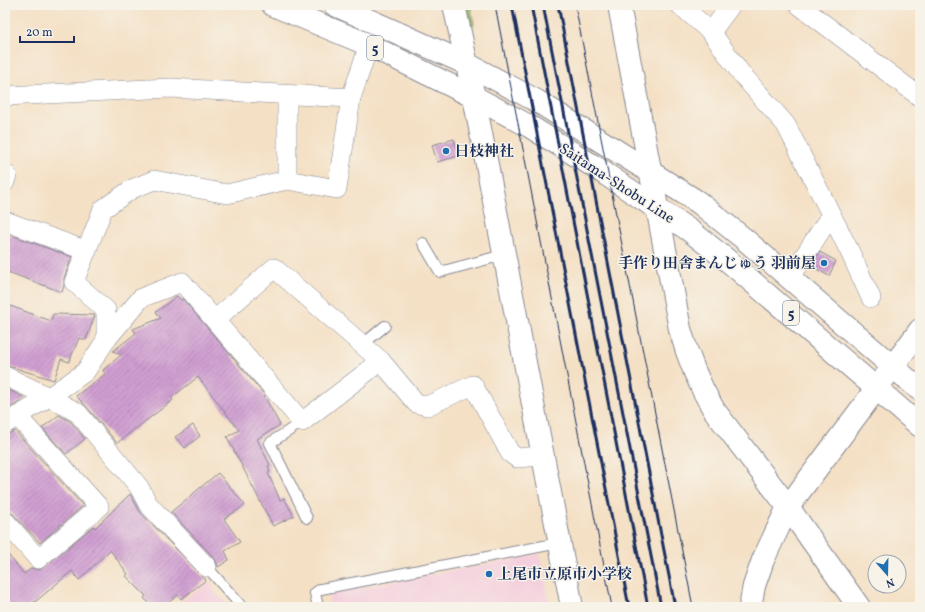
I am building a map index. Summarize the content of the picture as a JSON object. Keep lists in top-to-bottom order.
{
  "streets": {
    "street": ["5", "Saitama-Shobu Line"]
  },
  "places": ["日枝神社", "手作り田舎まんじゅう 羽前屋", "上尾市立原市小学校"],
  "scale_bar": "20 m",
  "north": "bottom"
}
